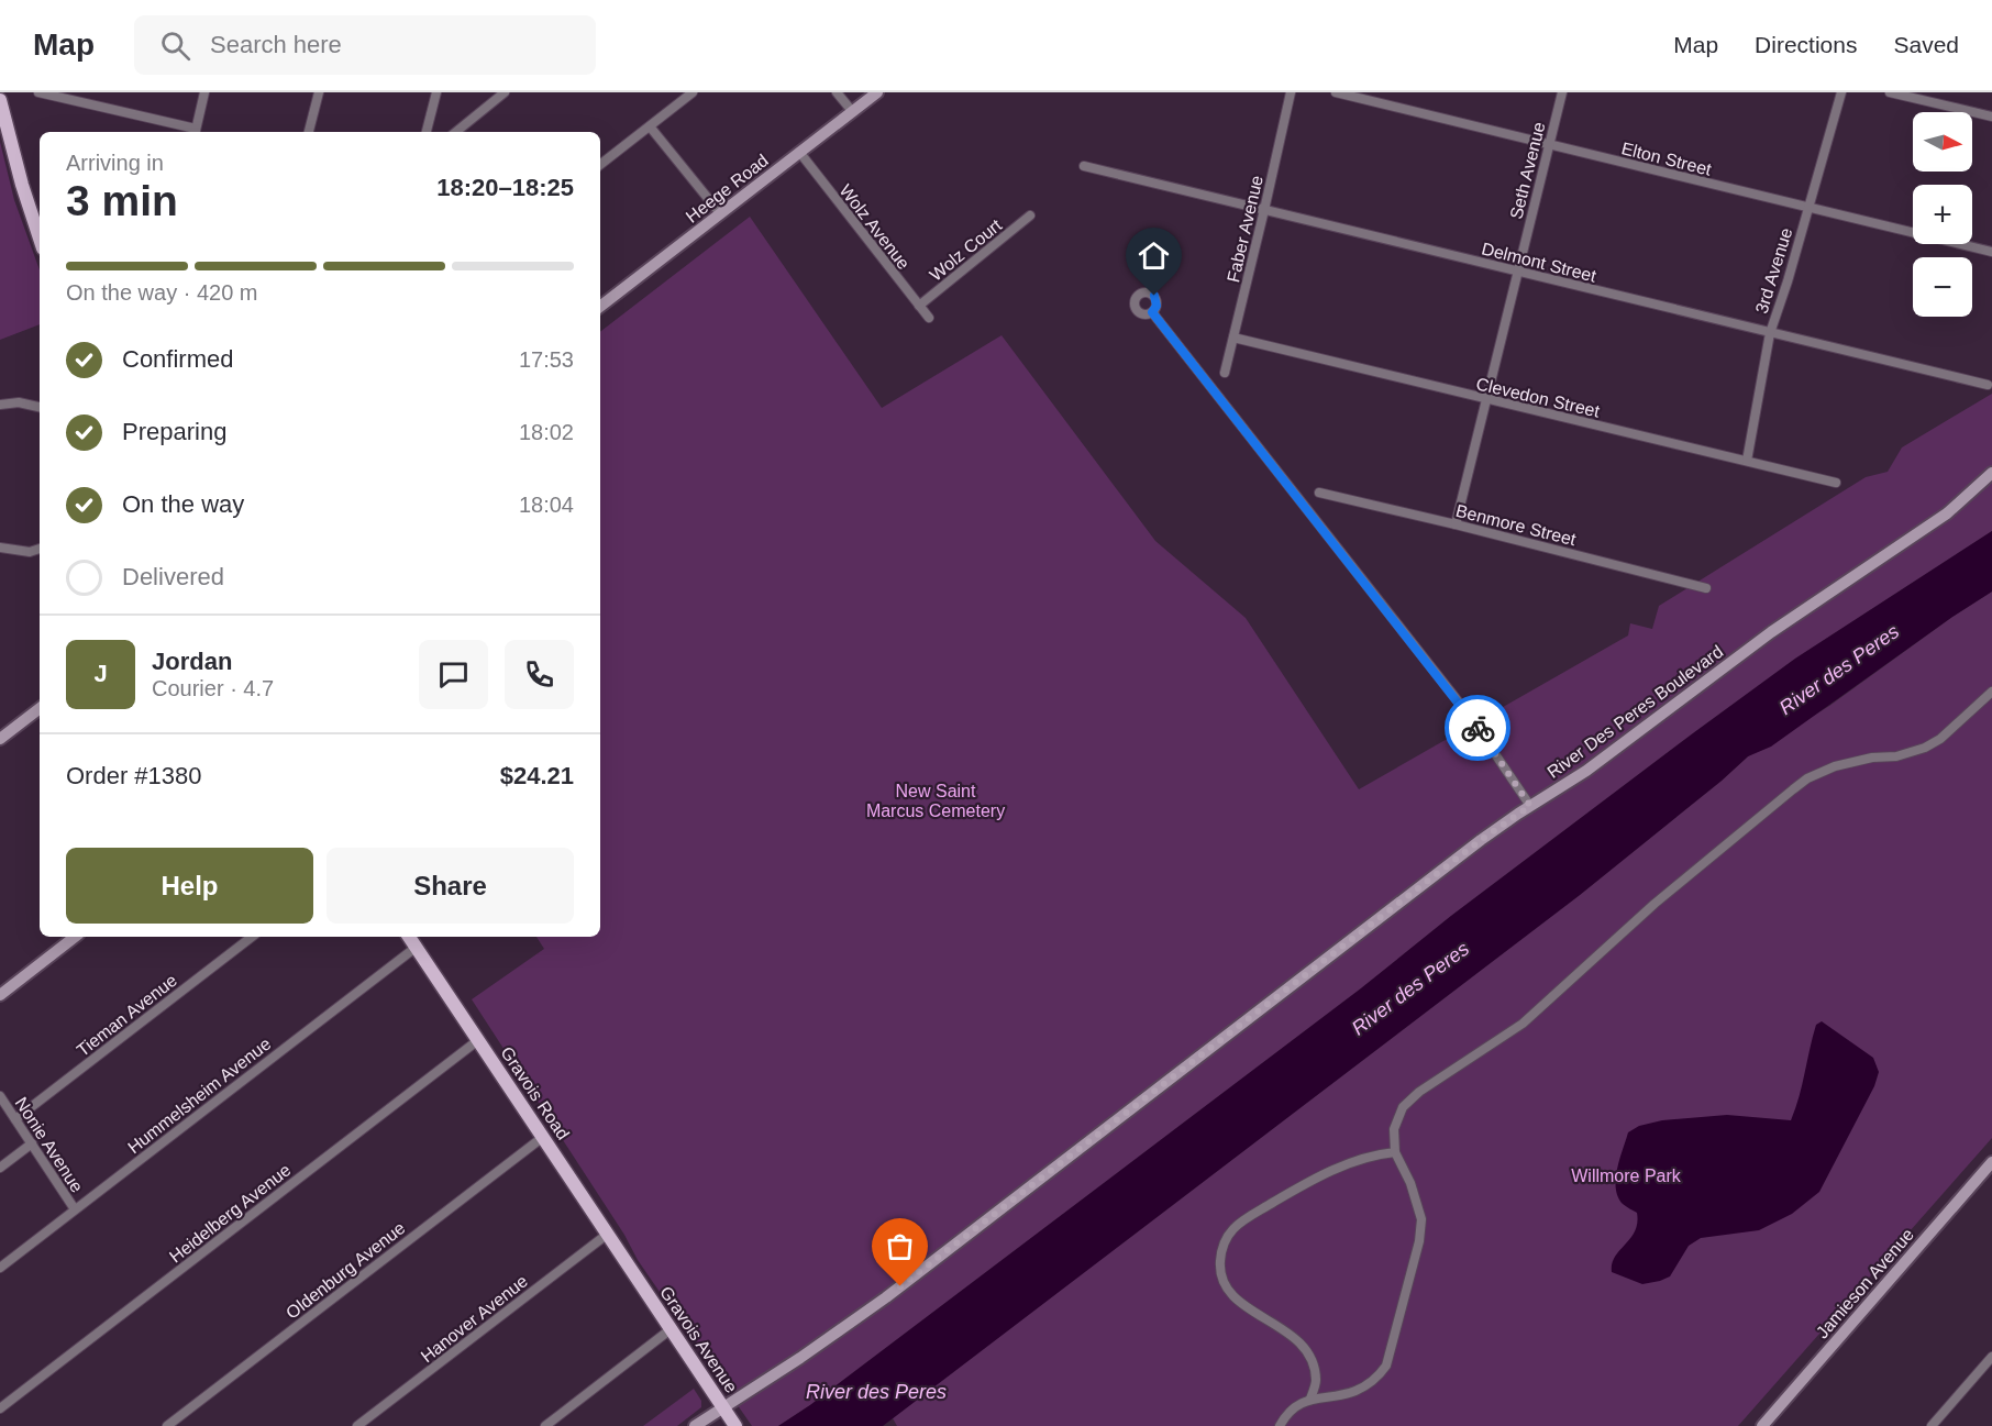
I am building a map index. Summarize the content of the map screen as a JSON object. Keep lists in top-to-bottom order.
{
  "streets": {
    "main road": [
      "Heege Road",
      "River Des Peres Boulevard",
      "Gravois Road",
      "Jamieson Avenue",
      "Gravois Avenue"
    ],
    "street": [
      "Elton Street",
      "Seth Avenue",
      "Wolz Avenue",
      "Faber Avenue",
      "Wolz Court",
      "Delmont Street",
      "3rd Avenue",
      "Clevedon Street",
      "Benmore Street",
      "Tieman Avenue",
      "Hummelsheim Avenue",
      "Nonie Avenue",
      "Heidelberg Avenue",
      "Oldenburg Avenue",
      "Hanover Avenue"
    ]
  },
  "crossings": [
    ["Elton Street", "Seth Avenue"],
    ["Elton Street", "3rd Avenue"],
    ["Seth Avenue", "Delmont Street"],
    ["Seth Avenue", "Clevedon Street"],
    ["Seth Avenue", "Benmore Street"],
    ["Heege Road", "Wolz Avenue"],
    ["Wolz Avenue", "Wolz Court"],
    ["Faber Avenue", "Delmont Street"],
    ["Faber Avenue", "Clevedon Street"],
    ["Delmont Street", "3rd Avenue"],
    ["3rd Avenue", "Clevedon Street"],
    ["River Des Peres Boulevard", "Gravois Avenue"],
    ["Tieman Avenue", "Nonie Avenue"],
    ["Gravois Road", "Hummelsheim Avenue"],
    ["Gravois Road", "Heidelberg Avenue"],
    ["Gravois Road", "Oldenburg Avenue"],
    ["Gravois Road", "Hanover Avenue"],
    ["Gravois Road", "Gravois Avenue"],
    ["Hummelsheim Avenue", "Nonie Avenue"]
  ],
  "water": ["River des Peres"],
  "parks": ["New Saint Marcus Cemetery", "Willmore Park"],
  "north": "right",
  "page": {
    "header": "Map",
    "search": "Search here",
    "nav": ["Map", "Directions", "Saved"],
    "map_buttons": ["+", "−"],
    "heading": ["3 min", "Arriving in", "18:20–18:25"],
    "panel": [
      "Jordan",
      "Courier · 4.7",
      "Order #1380",
      "$24.21"
    ],
    "bar": "On the way · 420 m",
    "list": [
      ["Confirmed", "17:53"],
      ["Preparing", "18:02"],
      ["On the way", "18:04"],
      "Delivered"
    ],
    "round": "J",
    "buttons": ["Help", "Share"]
  }
}
